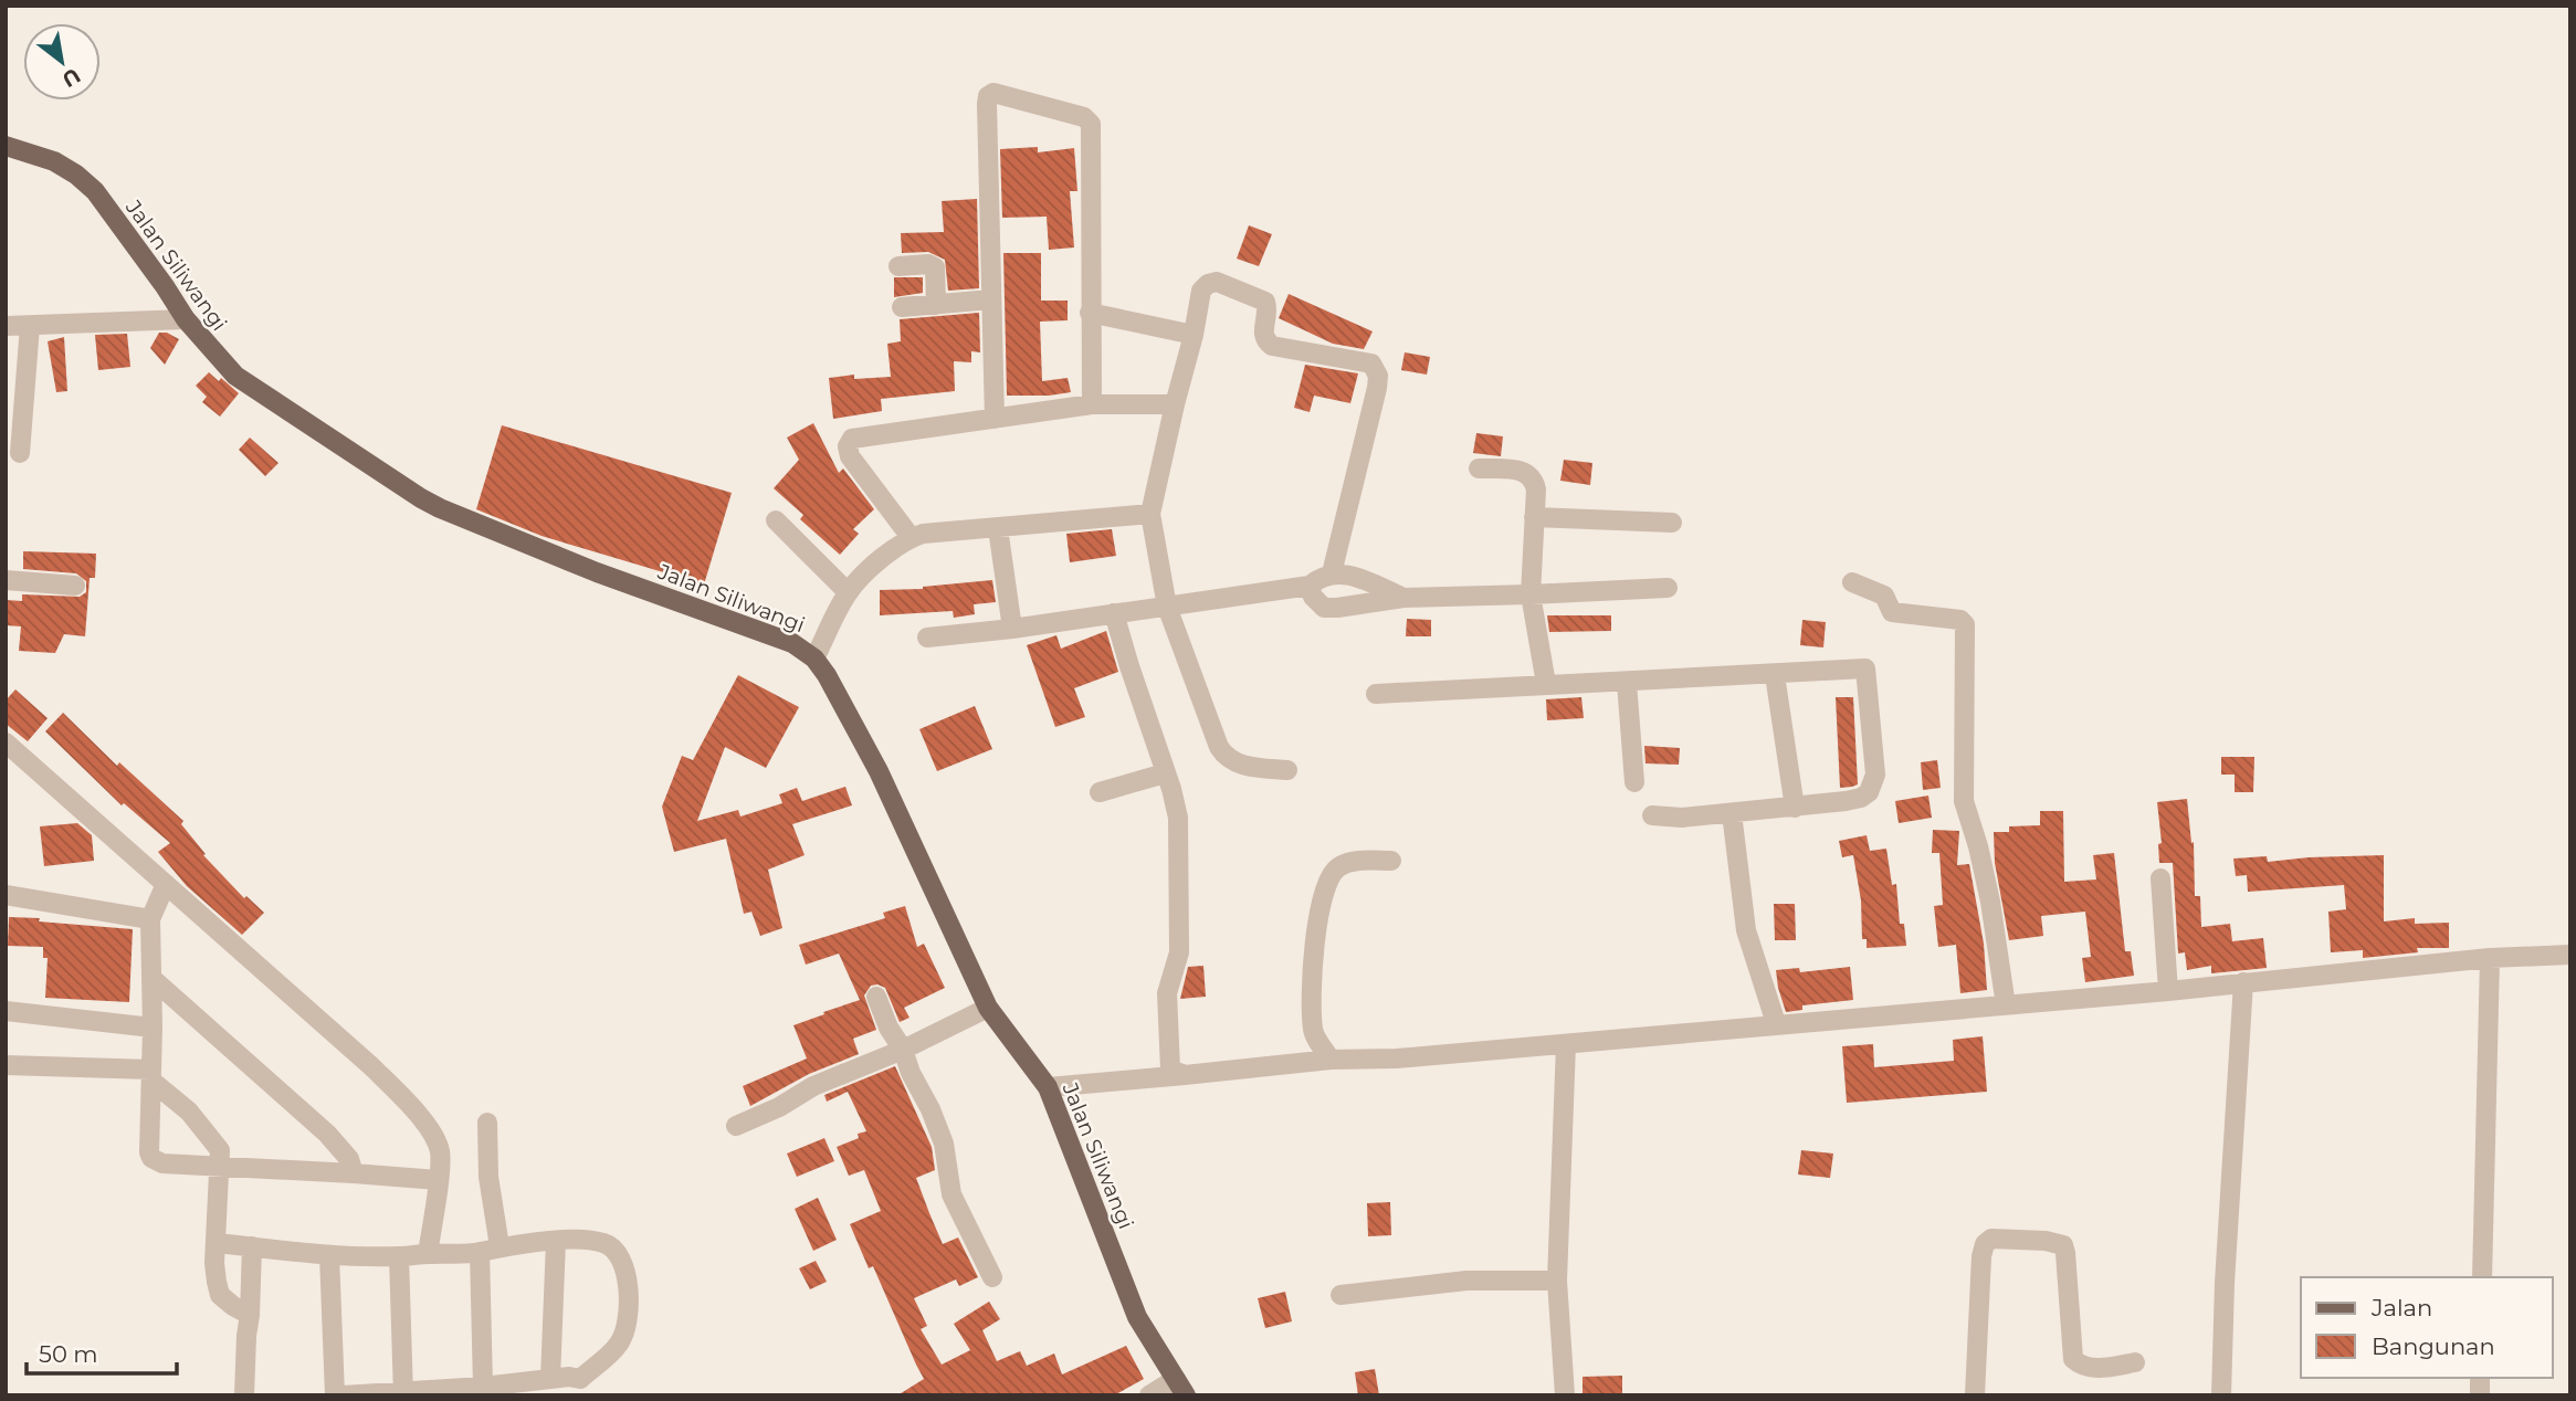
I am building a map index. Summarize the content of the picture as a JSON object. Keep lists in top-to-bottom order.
{
  "streets": {
    "main road": ["Jalan Siliwangi"]
  },
  "legend": ["Jalan", "Bangunan"],
  "scale_bar": "50 m",
  "north": "bottom right"
}
